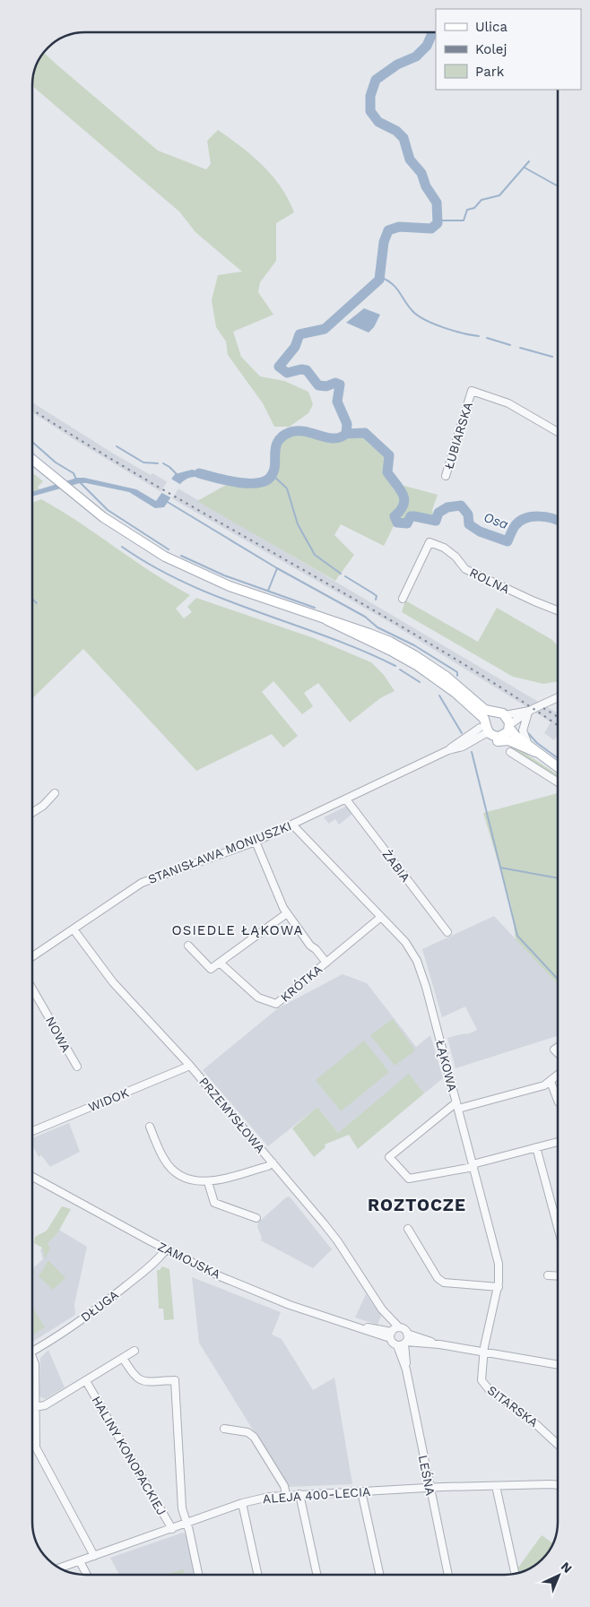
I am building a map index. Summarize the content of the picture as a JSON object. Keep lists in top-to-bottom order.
{
  "streets": {
    "street": [
      "ŁUBIARSKA",
      "ROLNA",
      "STANISŁAWA MONIUSZKI",
      "ŻABIA",
      "KRÓTKA",
      "NOWA",
      "ŁĄKOWA",
      "WIDOK",
      "PRZEMYSŁOWA",
      "ZAMOJSKA",
      "DŁUGA",
      "SITARSKA",
      "HALINY KONOPACKIEJ",
      "LEŚNA",
      "ALEJA 400-LECIA"
    ]
  },
  "crossings": [
    ["STANISŁAWA MONIUSZKI", "ŻABIA"],
    ["STANISŁAWA MONIUSZKI", "ŁĄKOWA"],
    ["STANISŁAWA MONIUSZKI", "PRZEMYSŁOWA"],
    ["KRÓTKA", "ŁĄKOWA"],
    ["ŁĄKOWA", "SITARSKA"],
    ["WIDOK", "PRZEMYSŁOWA"],
    ["PRZEMYSŁOWA", "ZAMOJSKA"],
    ["PRZEMYSŁOWA", "LEŚNA"],
    ["ZAMOJSKA", "DŁUGA"],
    ["ZAMOJSKA", "LEŚNA"],
    ["HALINY KONOPACKIEJ", "ALEJA 400-LECIA"],
    ["LEŚNA", "ALEJA 400-LECIA"]
  ],
  "districts": ["OSIEDLE ŁĄKOWA", "ROZTOCZE"],
  "water": ["Osa"],
  "legend": ["Ulica", "Kolej", "Park"],
  "north": "top right"
}
